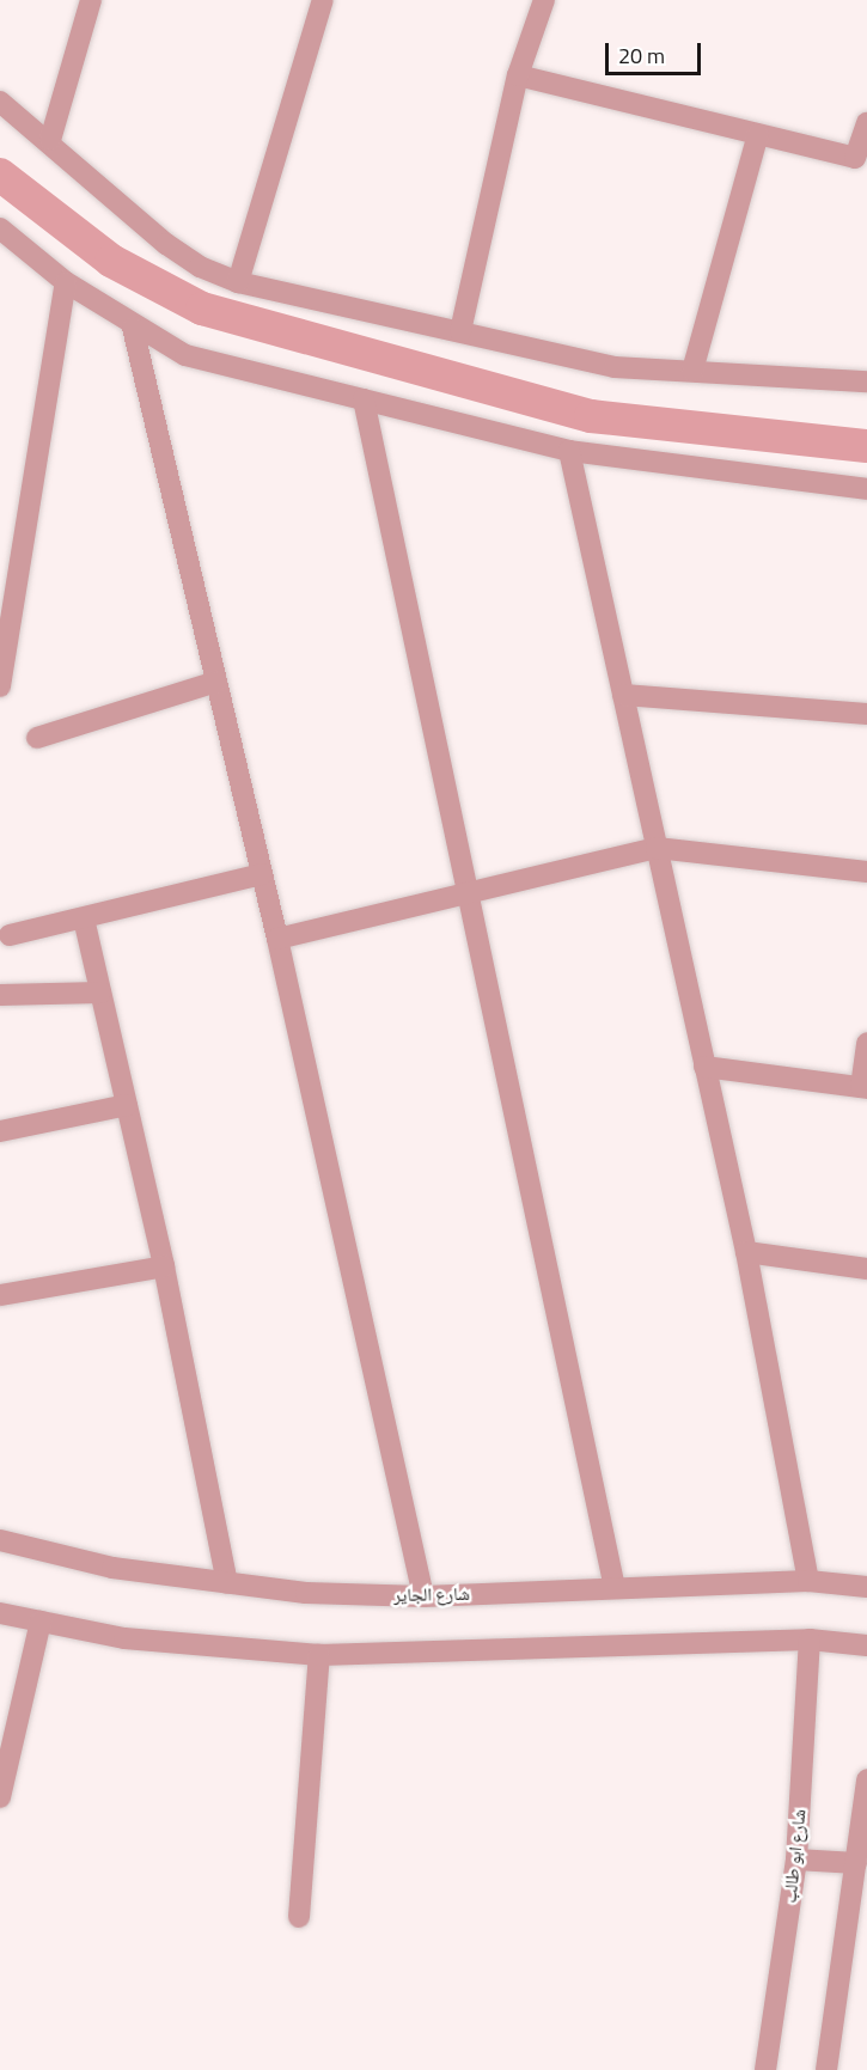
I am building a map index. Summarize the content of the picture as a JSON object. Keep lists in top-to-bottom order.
{
  "streets": {
    "street": ["شارع الجاير", "شارع ابو طالب"]
  },
  "scale_bar": "20 m"
}
